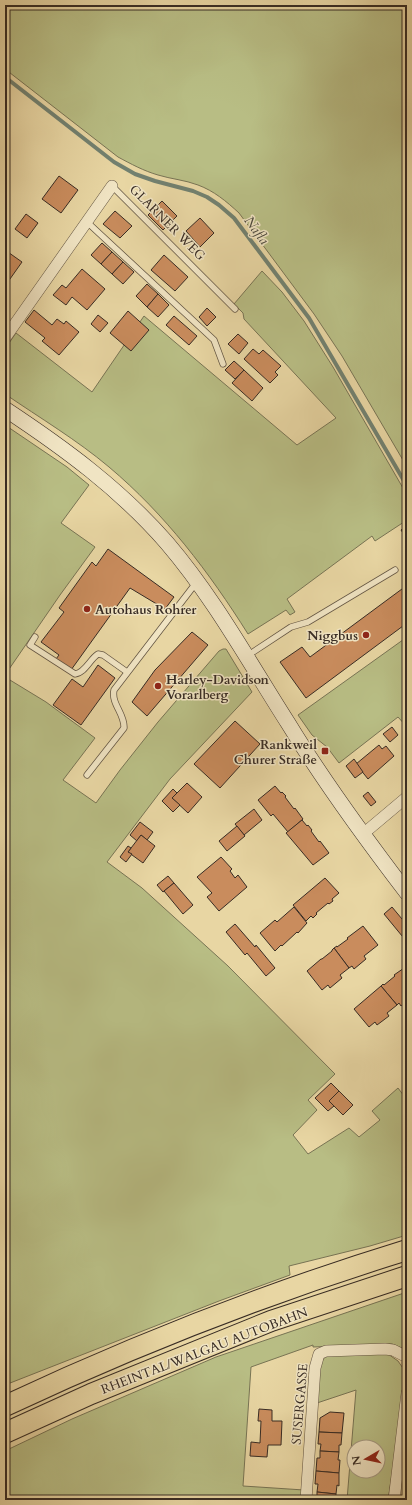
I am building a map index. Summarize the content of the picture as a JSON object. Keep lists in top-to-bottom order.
{
  "streets": {
    "highway": ["RHEINTAL/WALGAU AUTOBAHN"],
    "street": ["GLARNER WEG", "SUSERGASSE"]
  },
  "water": ["Nafla"],
  "places": {
    "other": ["Autohaus Rohrer", "Niggbus", "Harley-Davidson Vorarlberg"],
    "transit": ["Rankweil Churer Straße"]
  },
  "north": "left"
}
